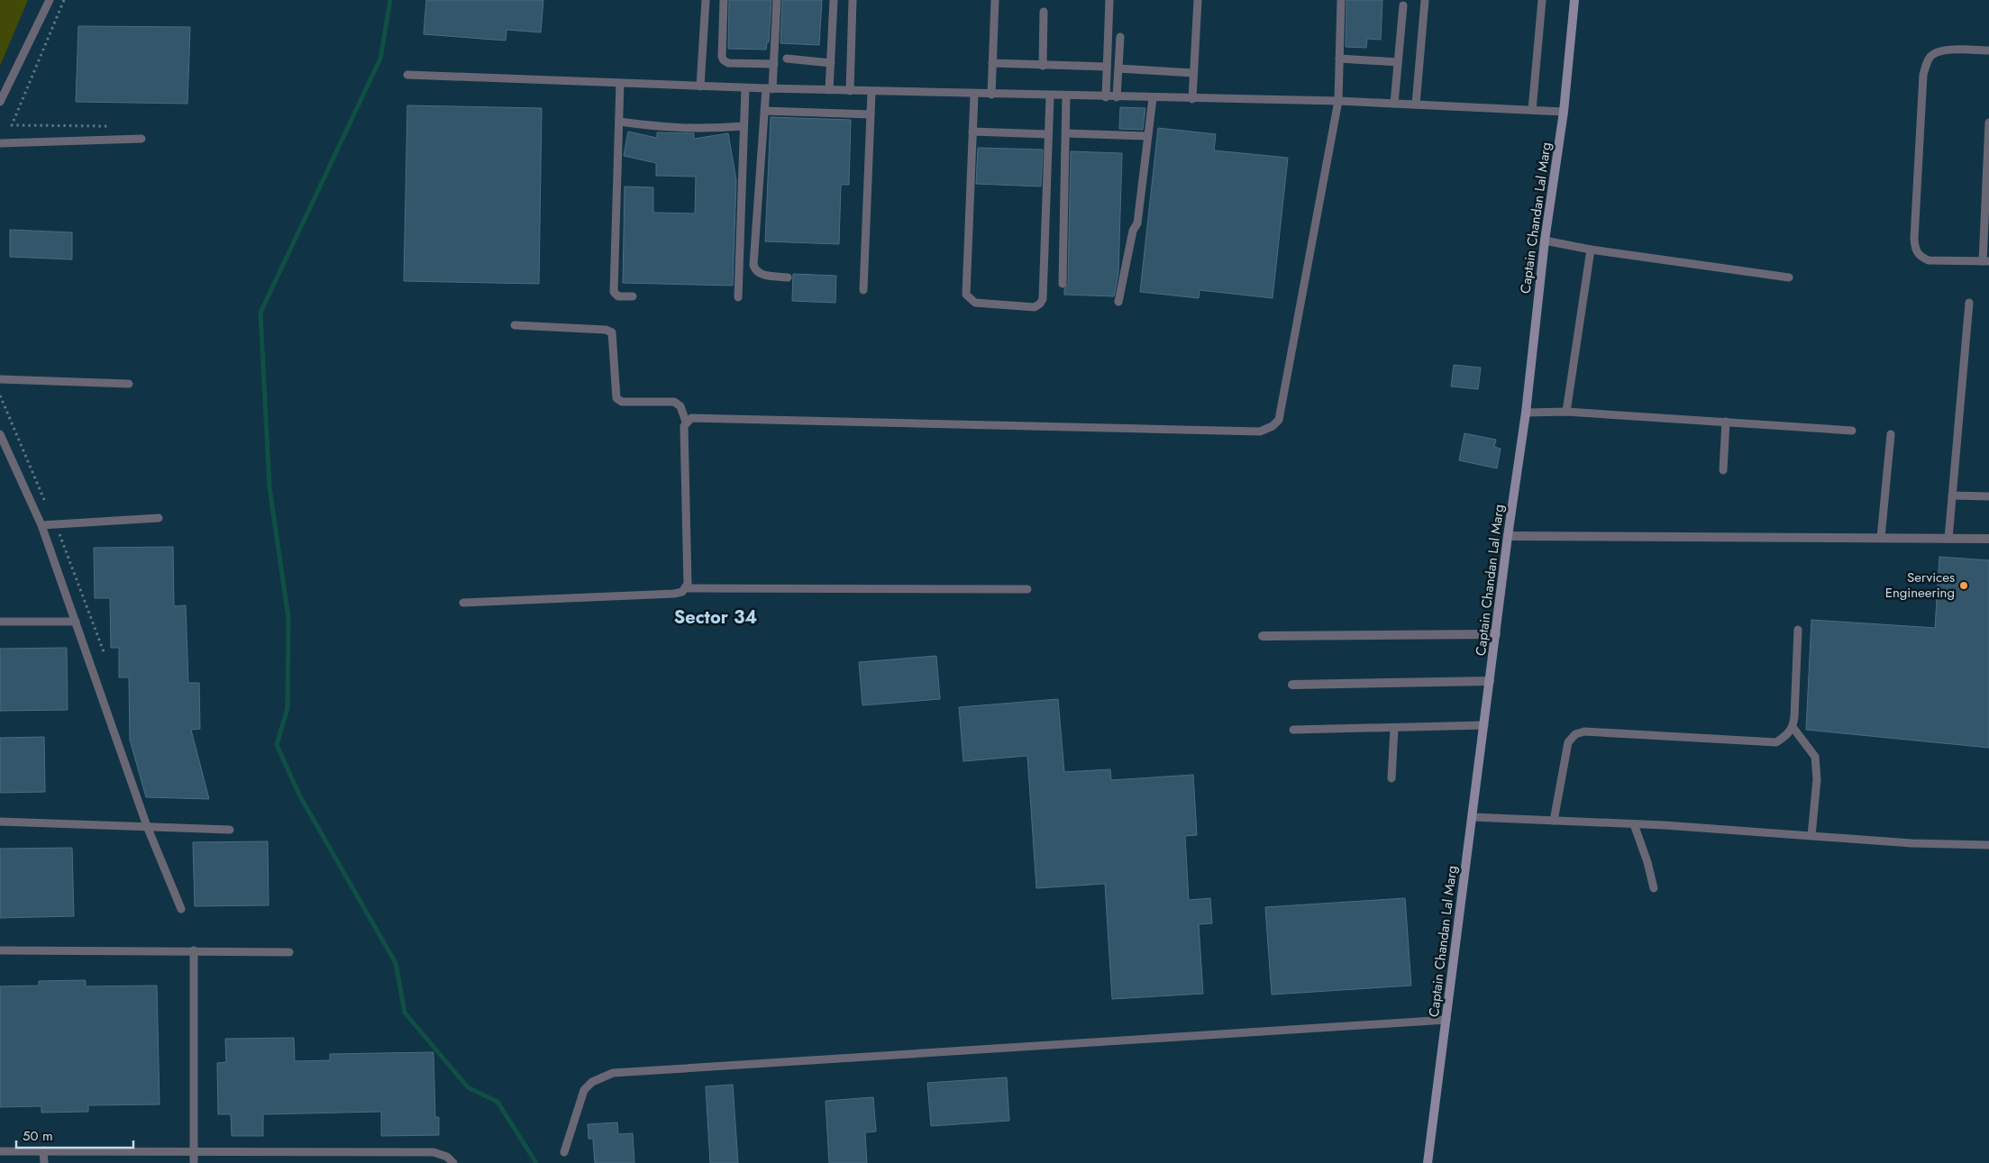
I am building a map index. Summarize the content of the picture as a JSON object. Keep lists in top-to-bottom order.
{
  "streets": {
    "street": ["Captain Chandan Lal Marg"]
  },
  "districts": ["Sector 34"],
  "places": ["Services Engineering"],
  "scale_bar": "50 m"
}
